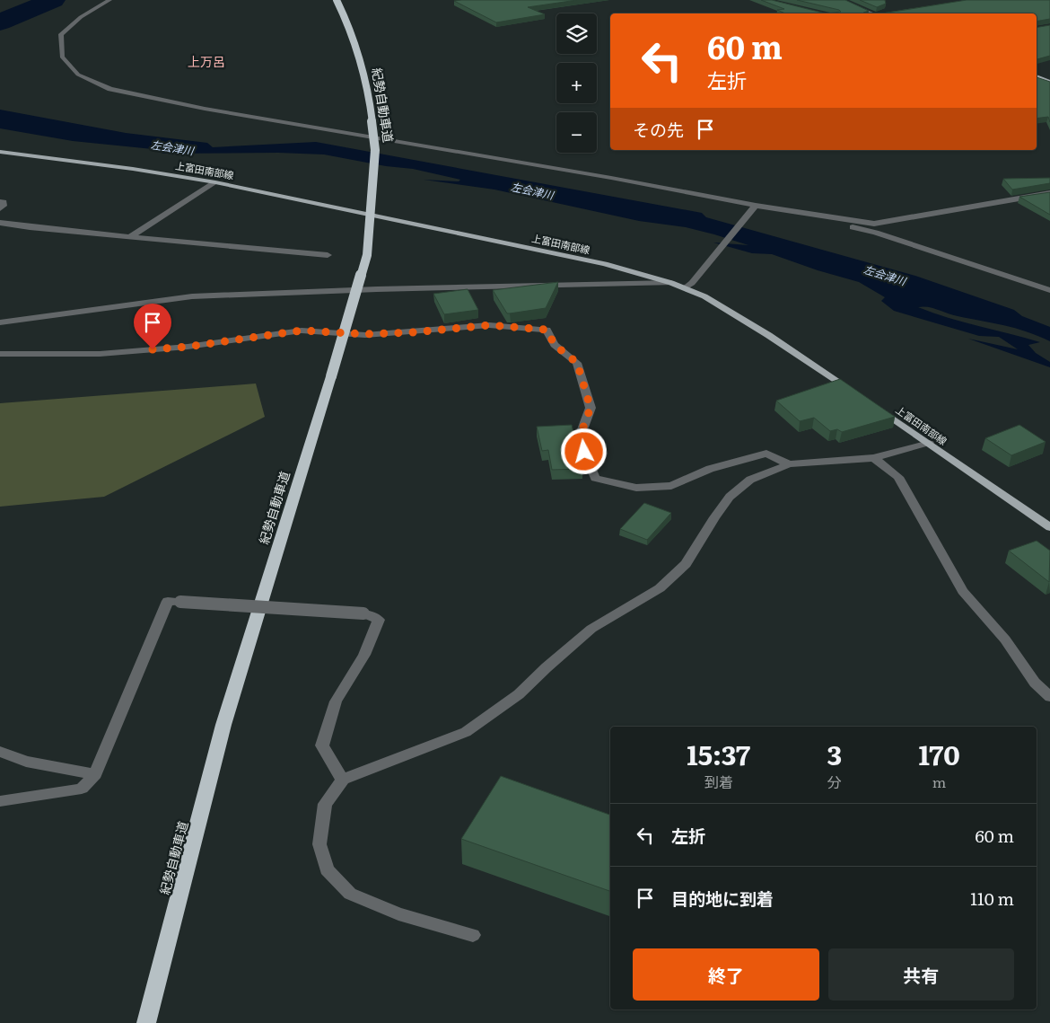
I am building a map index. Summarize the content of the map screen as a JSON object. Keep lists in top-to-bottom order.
{
  "streets": {
    "highway": ["紀勢自動車道"],
    "main road": ["上富田南部線"]
  },
  "districts": ["上万呂"],
  "water": ["左会津川"],
  "page": {
    "map_buttons": ["+", "−"],
    "turn": ["60 m", "左折"],
    "then": "その先",
    "eta": [
      "15:37",
      "到着",
      "3",
      "分",
      "170",
      "m"
    ],
    "list": [
      {
        "name": "左折",
        "value": "60 m"
      },
      {
        "name": "目的地に到着",
        "value": "110 m"
      }
    ],
    "buttons": ["終了", "共有"]
  }
}
